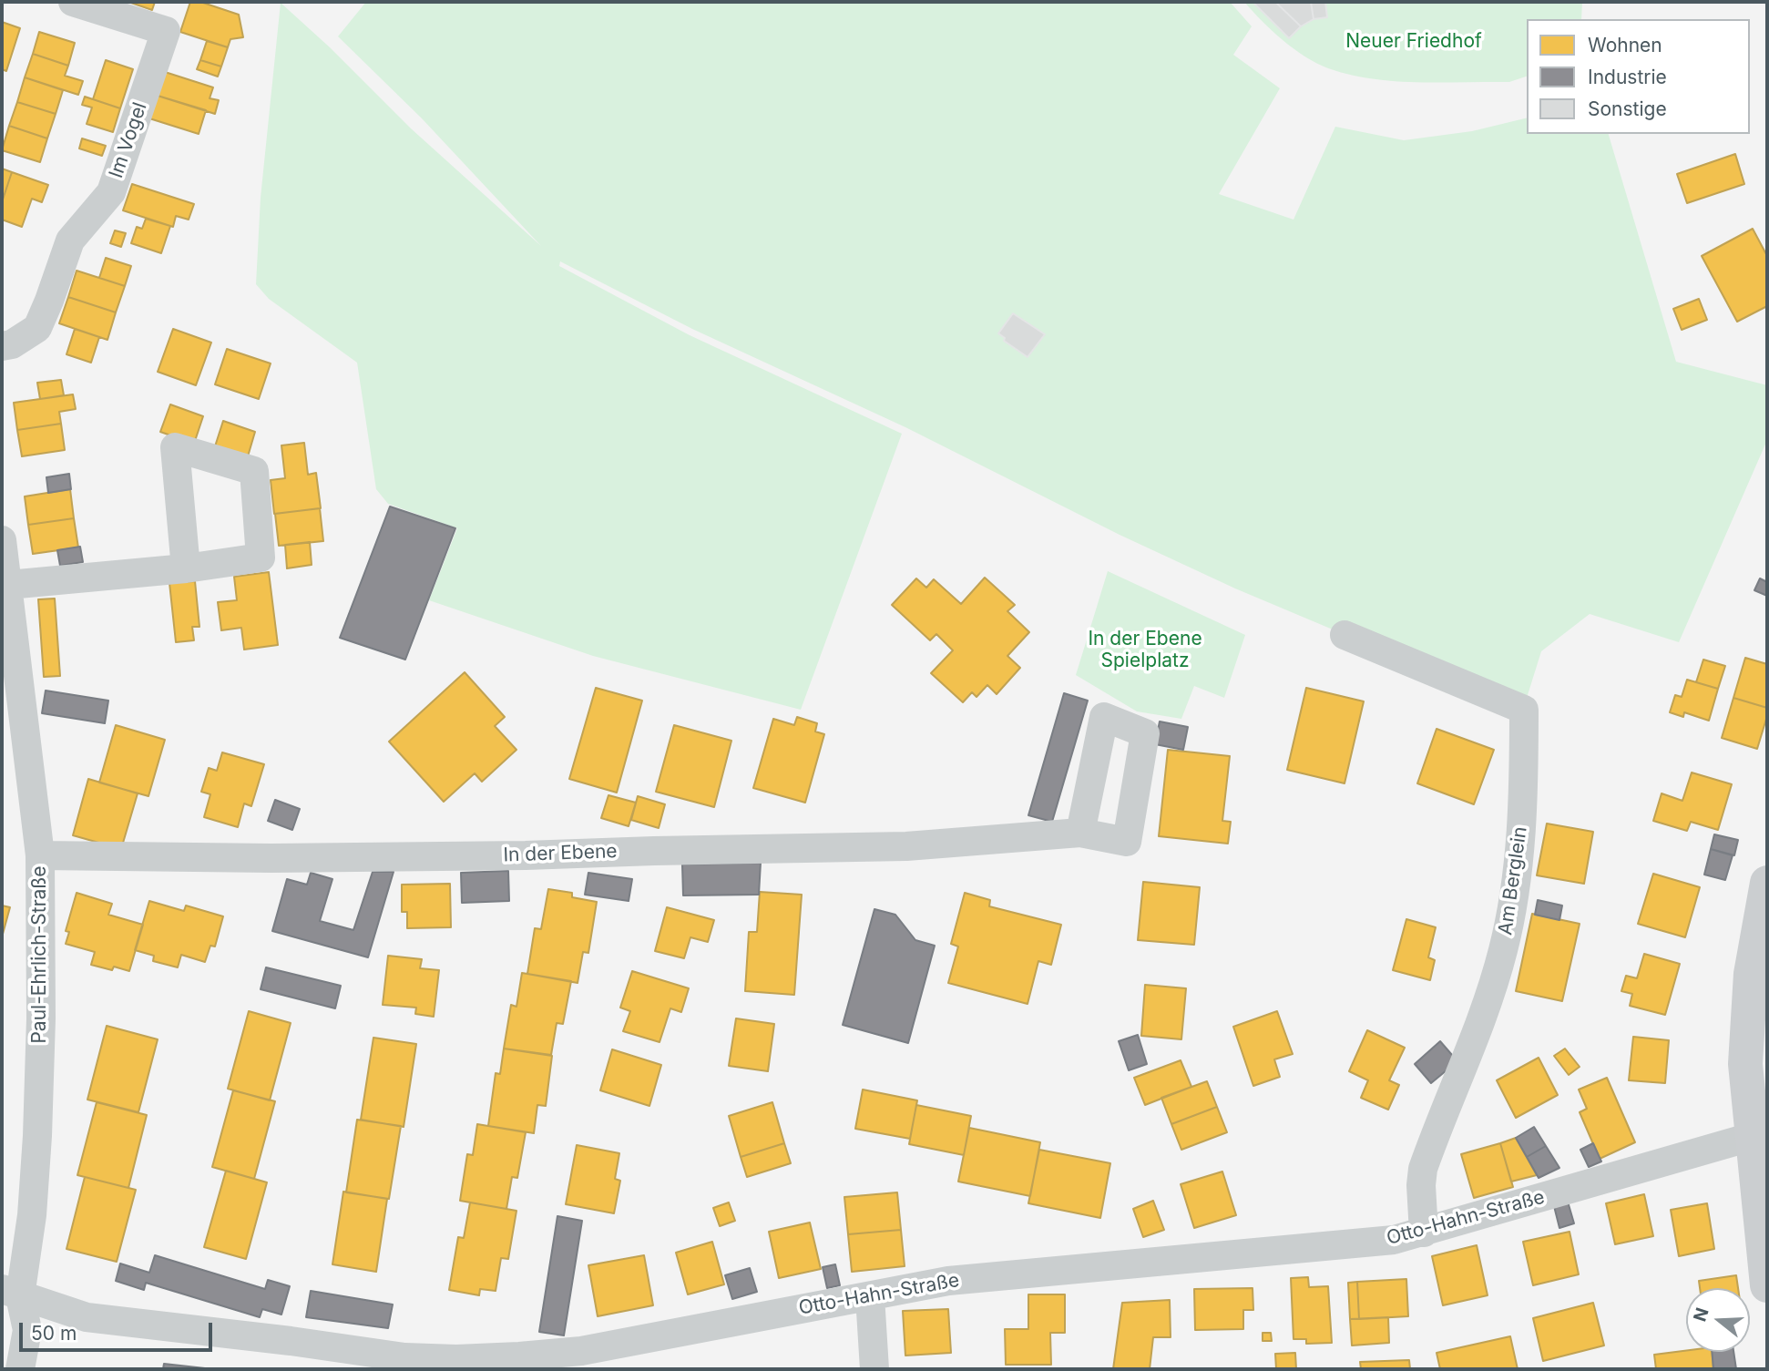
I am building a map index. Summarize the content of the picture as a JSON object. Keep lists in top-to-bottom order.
{
  "streets": {
    "street": [
      "Im Vogel",
      "In der Ebene",
      "Am Berglein",
      "Paul-Ehrlich-Straße",
      "Otto-Hahn-Straße"
    ]
  },
  "crossings": [
    ["In der Ebene", "Paul-Ehrlich-Straße"],
    ["Am Berglein", "Otto-Hahn-Straße"],
    ["Paul-Ehrlich-Straße", "Otto-Hahn-Straße"]
  ],
  "parks": ["Neuer Friedhof", "In der Ebene Spielplatz"],
  "legend": ["Wohnen", "Industrie", "Sonstige"],
  "scale_bar": "50 m",
  "north": "left"
}
